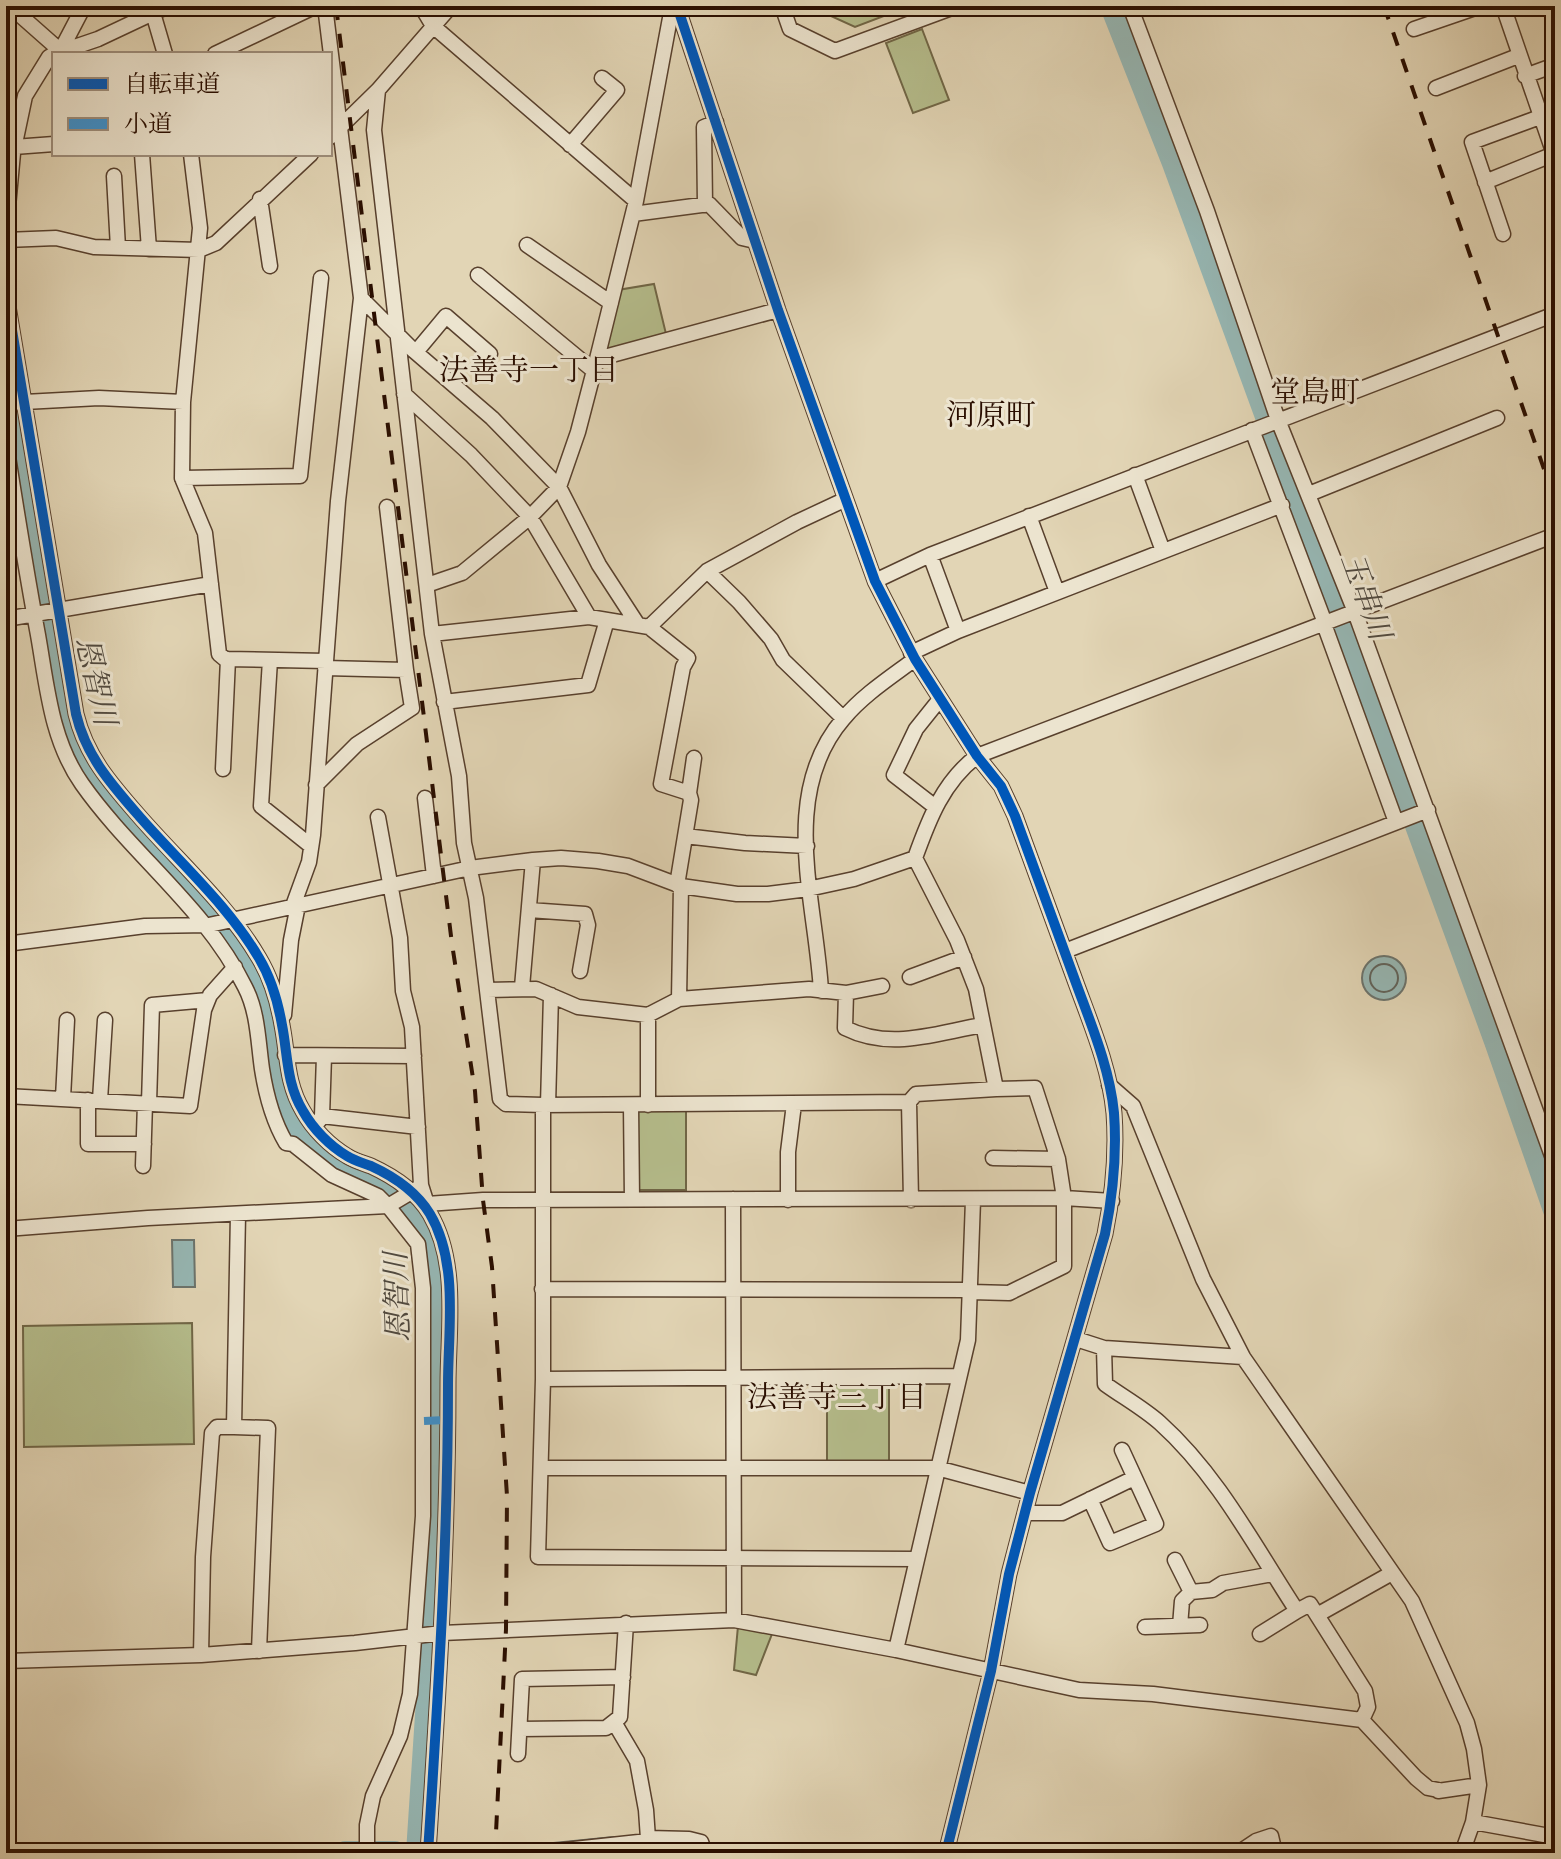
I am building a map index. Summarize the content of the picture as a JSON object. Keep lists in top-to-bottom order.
{
  "districts": [
    "法善寺一丁目",
    "堂島町",
    "河原町",
    "法善寺三丁目"
  ],
  "water": ["玉串川", "恩智川"],
  "legend": ["自転車道", "小道"]
}
